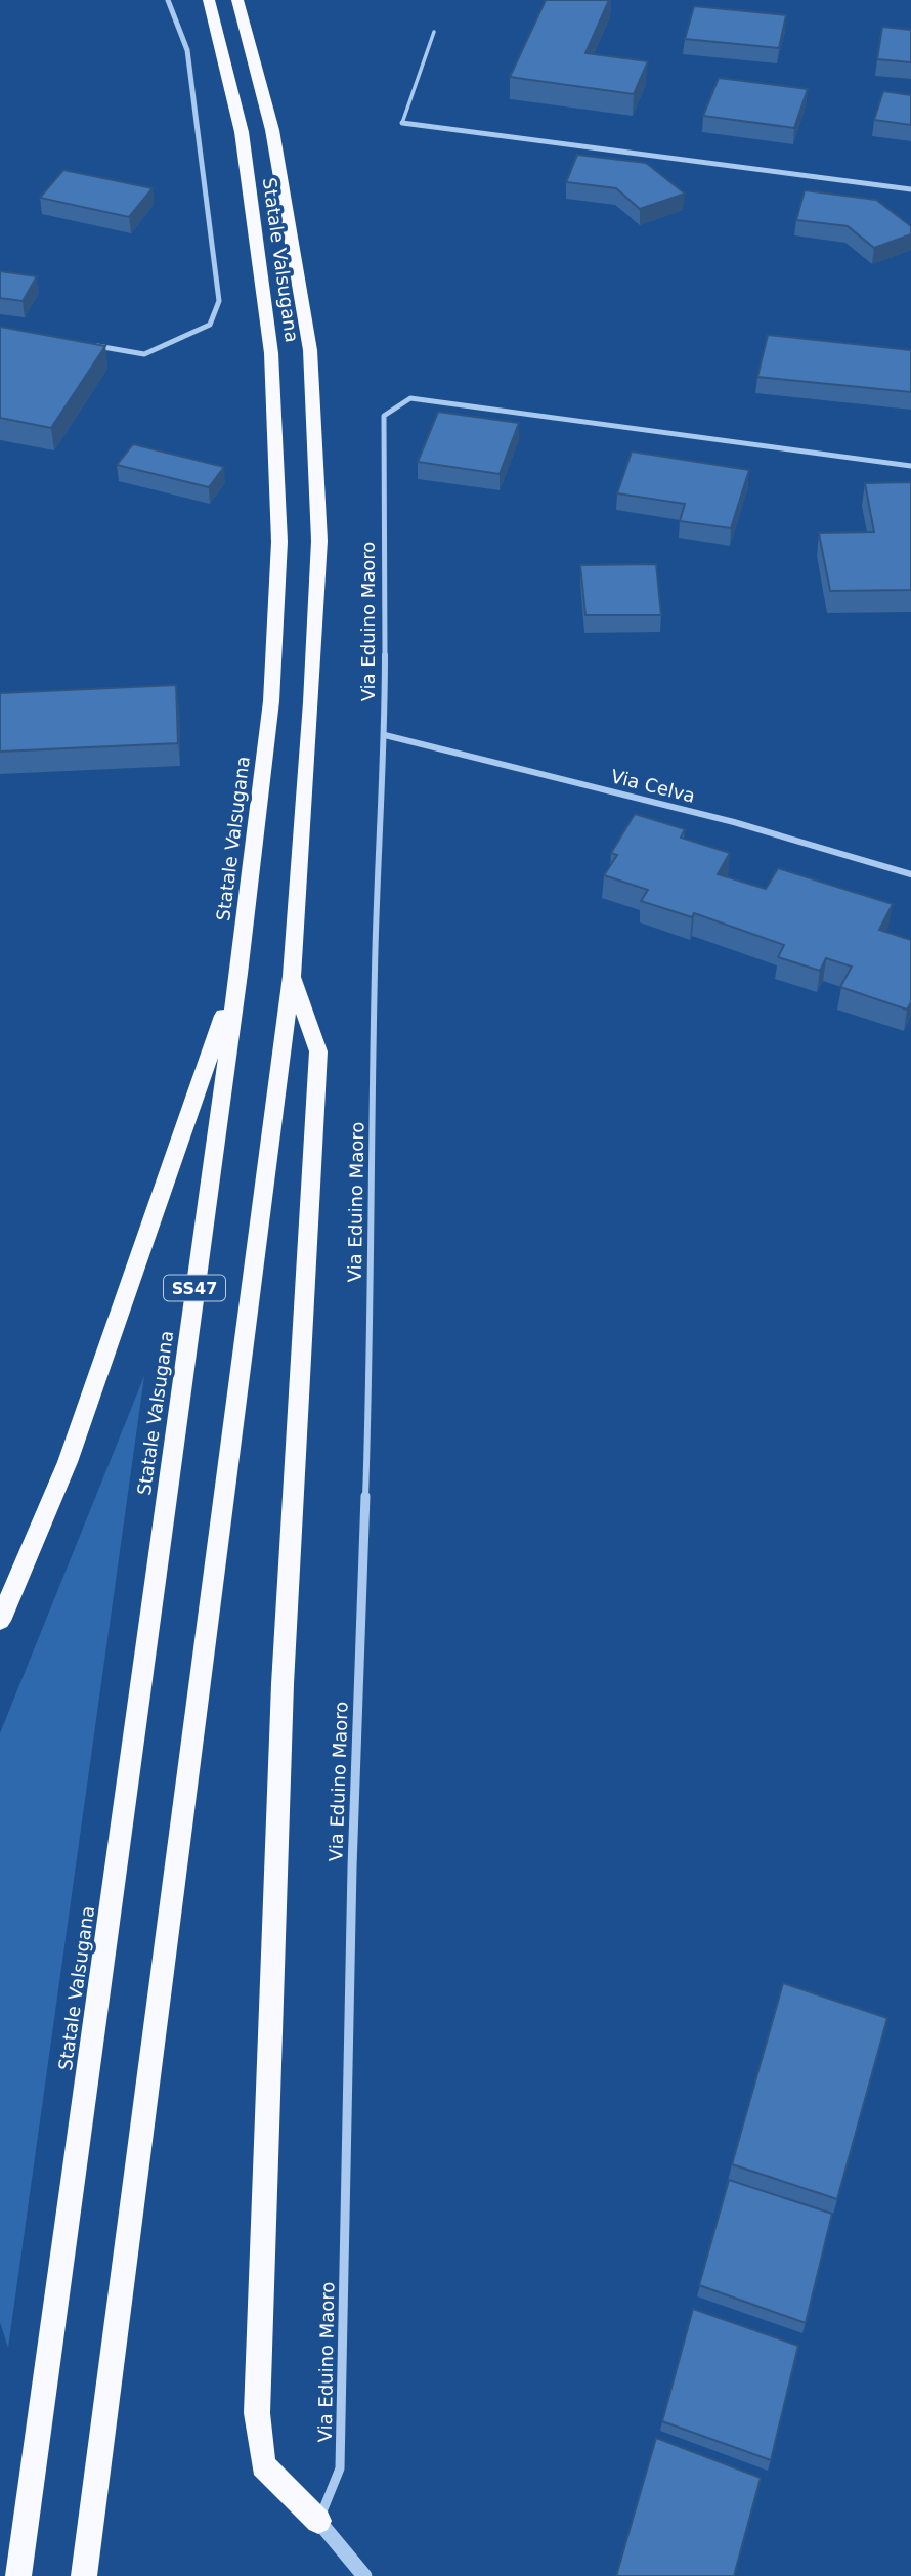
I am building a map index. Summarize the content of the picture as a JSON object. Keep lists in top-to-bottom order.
{
  "streets": {
    "highway": ["Statale Valsugana", "SS47"],
    "street": ["Via Eduino Maoro", "Via Celva"]
  },
  "crossings": [
    ["Via Eduino Maoro", "Via Celva"]
  ]
}
